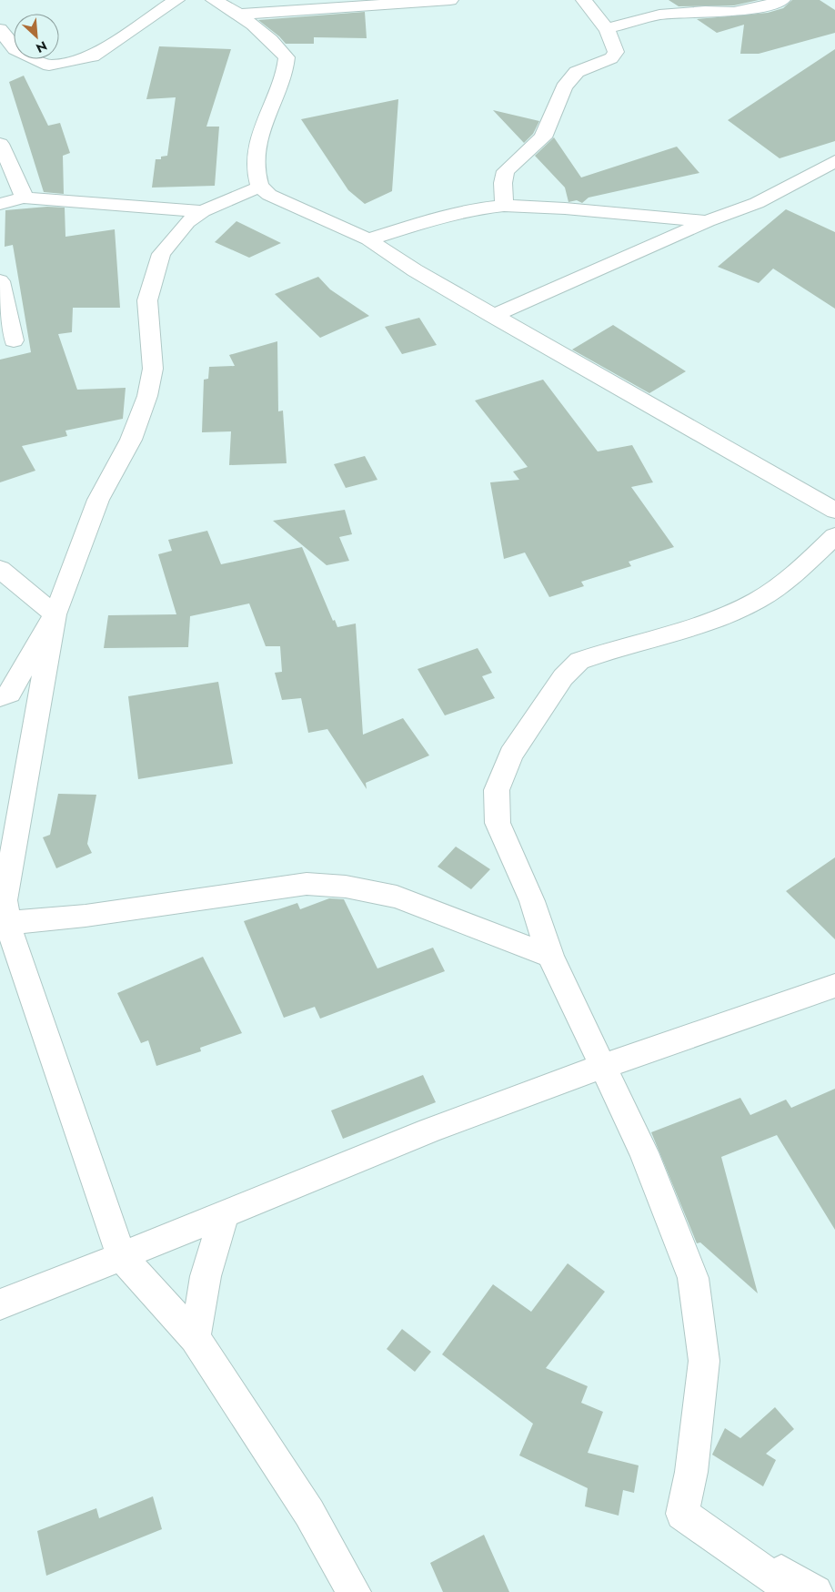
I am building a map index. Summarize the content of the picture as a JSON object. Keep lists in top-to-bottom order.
{
  "north": "bottom right"
}
